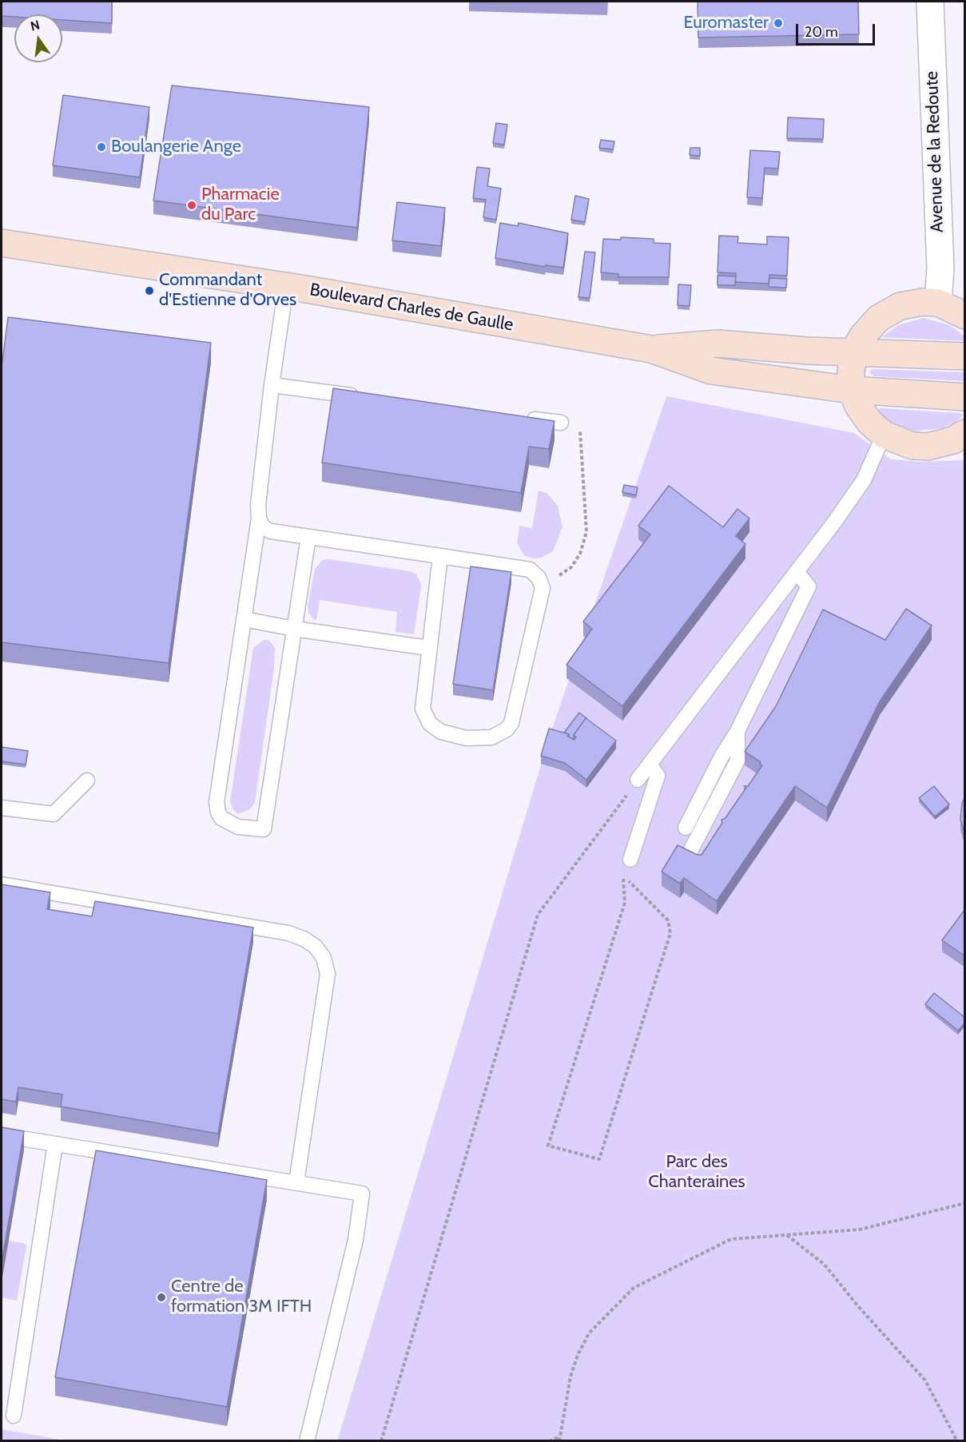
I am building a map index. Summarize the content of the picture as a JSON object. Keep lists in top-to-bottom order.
{
  "streets": {
    "main road": ["Boulevard Charles de Gaulle"],
    "street": ["Avenue de la Redoute"]
  },
  "parks": ["Parc des Chanteraines"],
  "places": [
    "Euromaster",
    "Boulangerie Ange",
    "Pharmacie du Parc",
    "Commandant d'Estienne d'Orves",
    "Centre de formation 3M IFTH"
  ],
  "scale_bar": "20 m",
  "north": "top"
}
